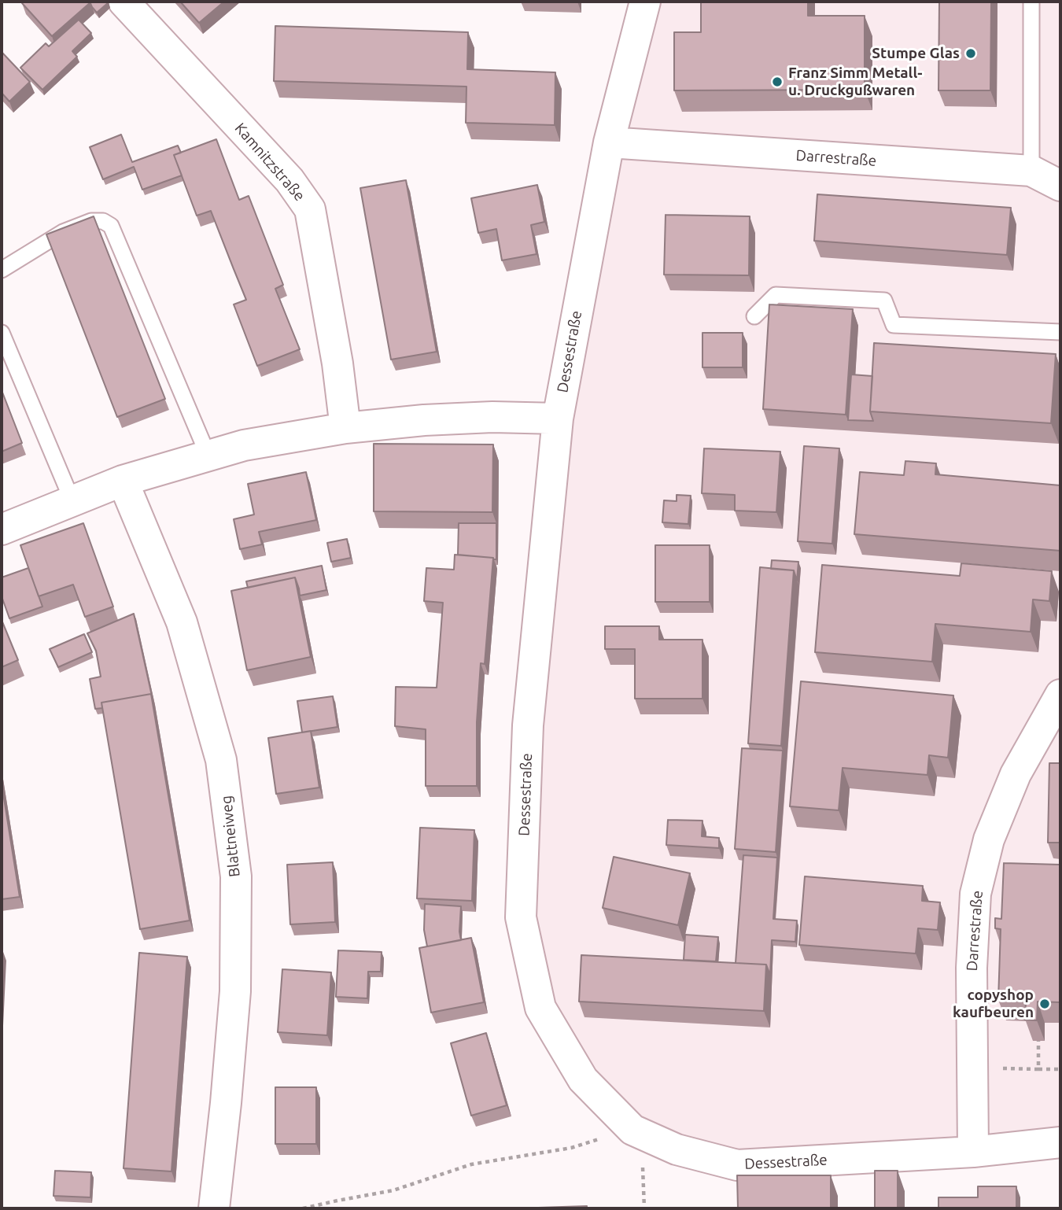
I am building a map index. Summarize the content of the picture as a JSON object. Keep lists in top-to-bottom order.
{
  "streets": {
    "street": [
      "Darrestraße",
      "Kamnitzstraße",
      "Dessestraße",
      "Blattneiweg"
    ]
  },
  "crossings": [
    ["Darrestraße", "Dessestraße"]
  ],
  "places": ["Stumpe Glas", "Franz Simm Metall- u. Druckgußwaren", "copyshop kaufbeuren"]
}
